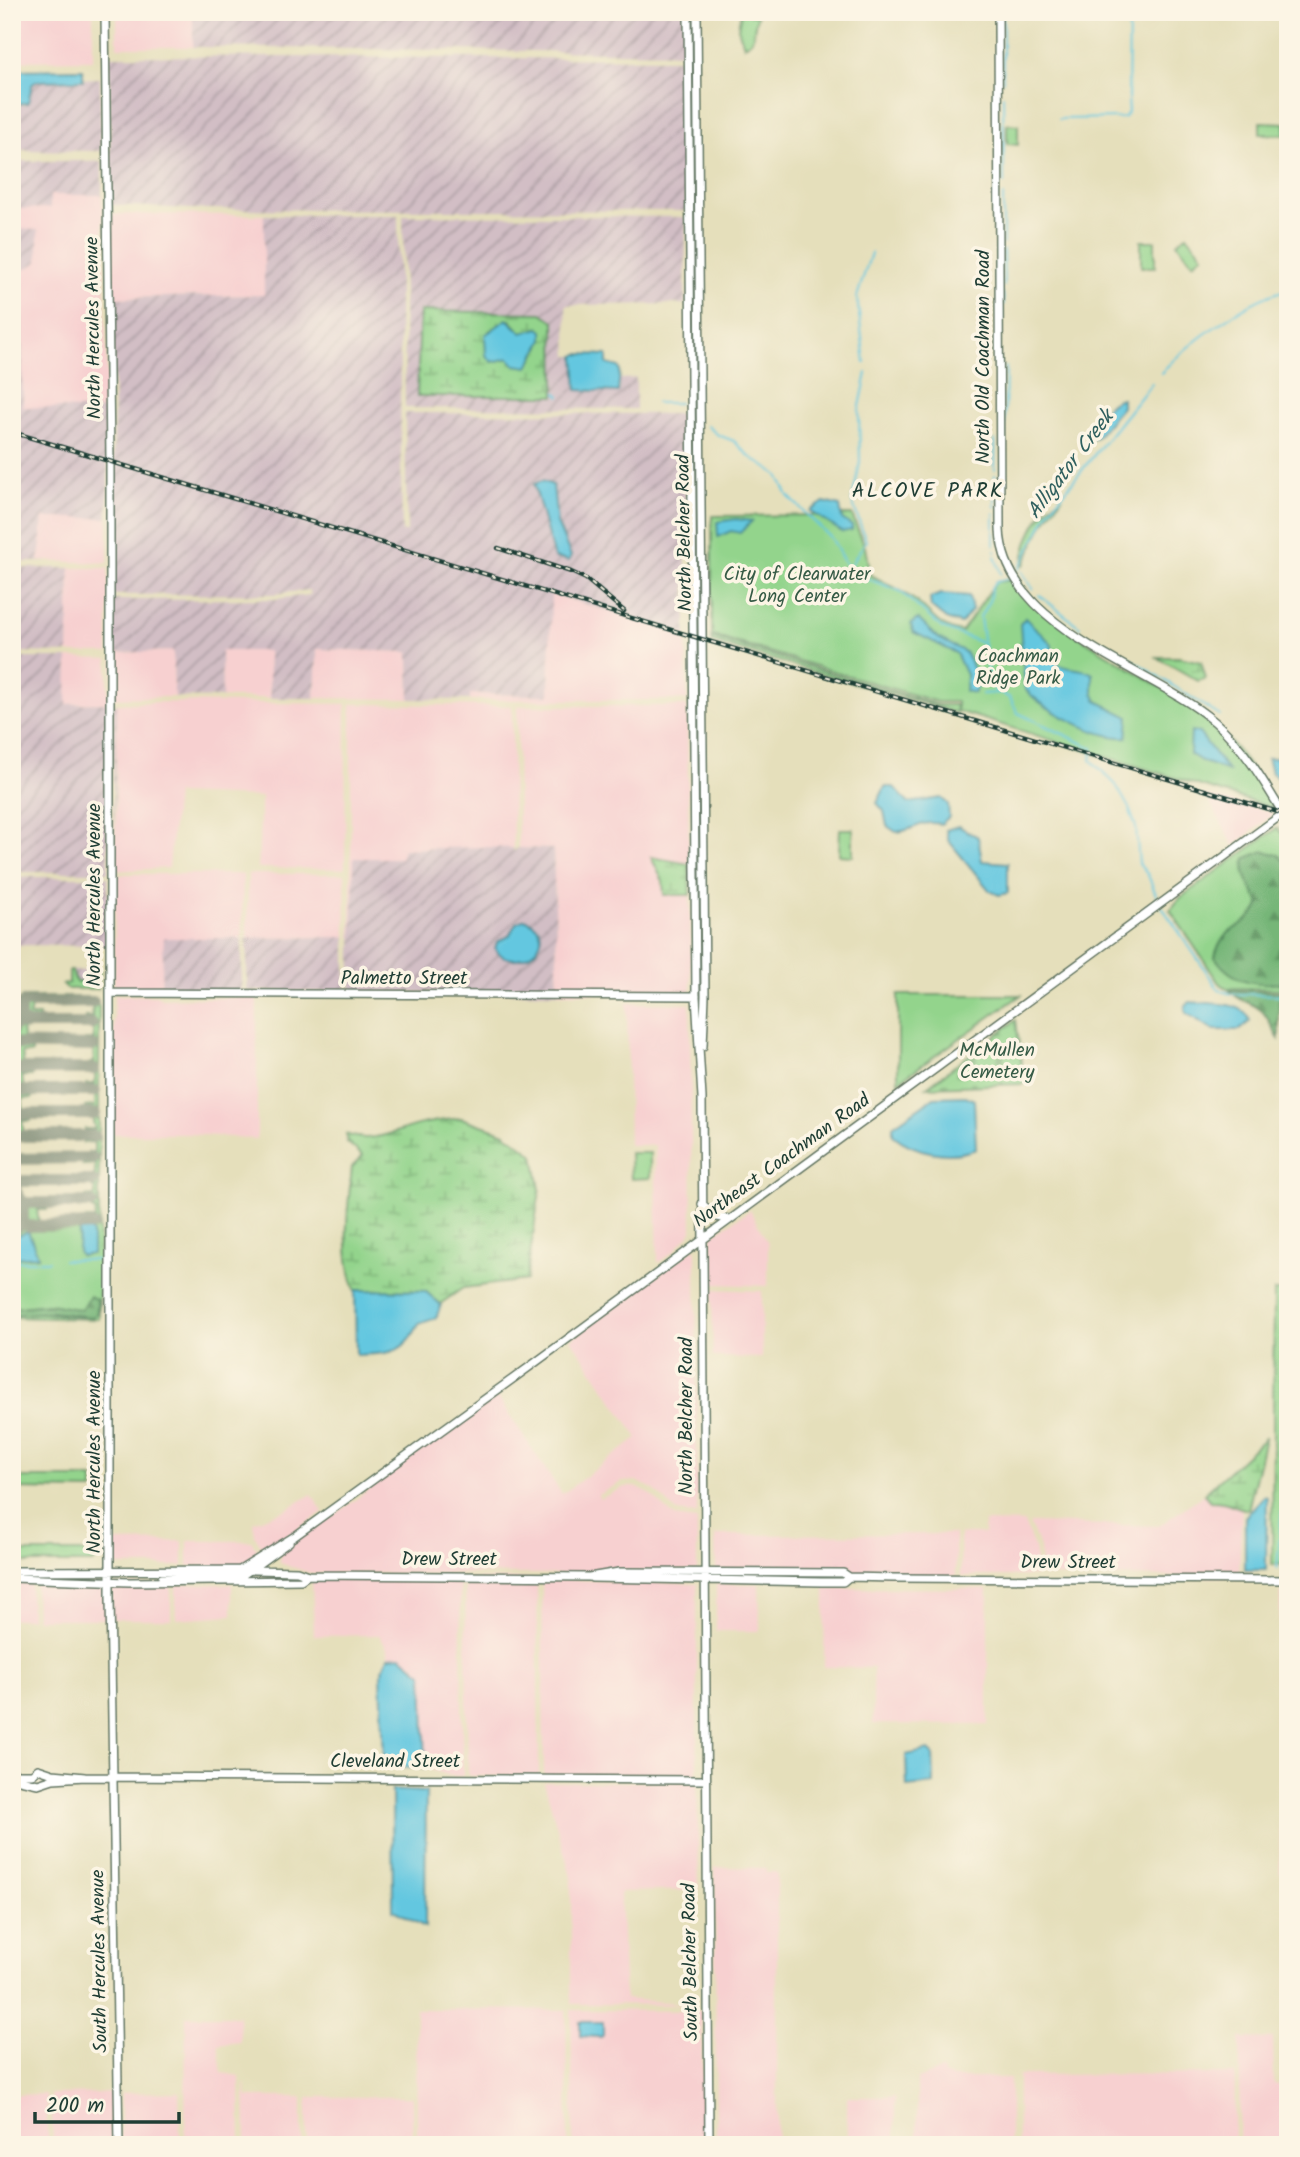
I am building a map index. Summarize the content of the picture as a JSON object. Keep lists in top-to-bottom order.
{
  "streets": {
    "main road": [
      "North Hercules Avenue",
      "North Old Coachman Road",
      "North Belcher Road",
      "Palmetto Street",
      "Northeast Coachman Road",
      "Drew Street",
      "Cleveland Street",
      "South Hercules Avenue",
      "South Belcher Road"
    ]
  },
  "crossings": [
    ["North Hercules Avenue", "Palmetto Street"],
    ["North Hercules Avenue", "Drew Street"],
    ["North Hercules Avenue", "Cleveland Street"],
    ["North Hercules Avenue", "South Hercules Avenue"],
    ["North Old Coachman Road", "Northeast Coachman Road"],
    ["North Belcher Road", "Palmetto Street"],
    ["North Belcher Road", "Northeast Coachman Road"],
    ["North Belcher Road", "Drew Street"],
    ["North Belcher Road", "Cleveland Street"],
    ["North Belcher Road", "South Belcher Road"],
    ["Northeast Coachman Road", "Drew Street"],
    ["Cleveland Street", "South Hercules Avenue"],
    ["Cleveland Street", "South Belcher Road"]
  ],
  "districts": ["ALCOVE PARK"],
  "water": ["Alligator Creek"],
  "parks": ["City of Clearwater Long Center", "Coachman Ridge Park", "McMullen Cemetery"],
  "scale_bar": "200 m"
}
